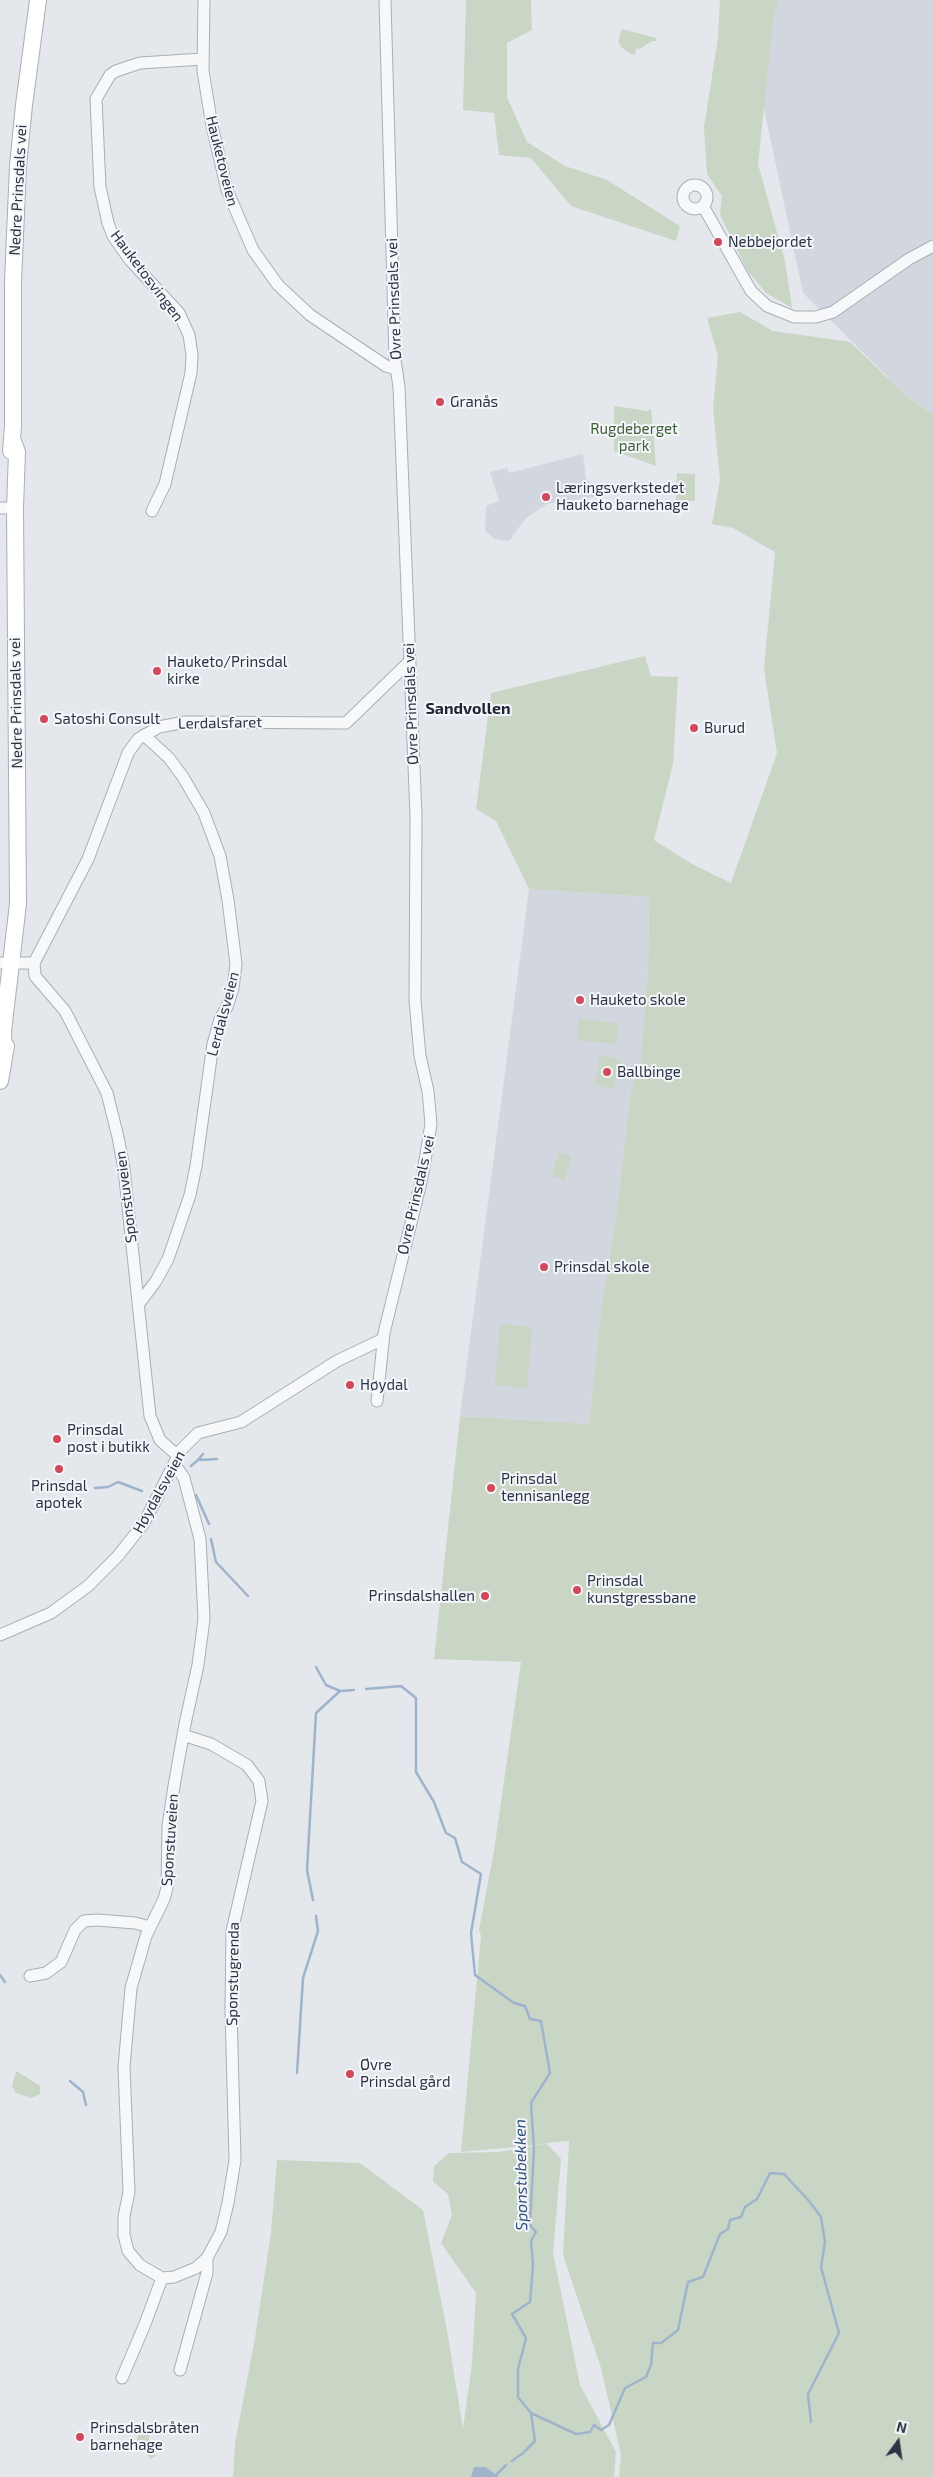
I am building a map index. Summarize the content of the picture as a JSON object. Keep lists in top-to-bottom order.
{
  "streets": {
    "main road": ["Nedre Prinsdals vei"],
    "street": [
      "Hauketoveien",
      "Hauketosvingen",
      "Øvre Prinsdals vei",
      "Lerdalsfaret",
      "Lerdalsveien",
      "Sponstuveien",
      "Høydalsveien",
      "Sponstugrenda"
    ]
  },
  "crossings": [
    ["Hauketoveien", "Hauketosvingen"],
    ["Hauketoveien", "Øvre Prinsdals vei"],
    ["Nedre Prinsdals vei", "Lerdalsfaret"],
    ["Nedre Prinsdals vei", "Sponstuveien"],
    ["Øvre Prinsdals vei", "Lerdalsfaret"],
    ["Øvre Prinsdals vei", "Høydalsveien"],
    ["Lerdalsfaret", "Lerdalsveien"],
    ["Lerdalsfaret", "Sponstuveien"],
    ["Lerdalsveien", "Sponstuveien"],
    ["Sponstuveien", "Høydalsveien"],
    ["Sponstuveien", "Sponstugrenda"]
  ],
  "districts": ["Sandvollen"],
  "water": ["Sponstubekken"],
  "parks": ["Rugdeberget park"],
  "places": [
    "Nebbejordet",
    "Granås",
    "Læringsverkstedet Hauketo barnehage",
    "Hauketo/Prinsdal kirke",
    "Satoshi Consult",
    "Burud",
    "Hauketo skole",
    "Ballbinge",
    "Prinsdal skole",
    "Høydal",
    "Prinsdal post i butikk",
    "Prinsdal apotek",
    "Prinsdal tennisanlegg",
    "Prinsdal kunstgressbane",
    "Prinsdalshallen",
    "Øvre Prinsdal gård",
    "Prinsdalsbråten barnehage"
  ],
  "north": "top"
}
